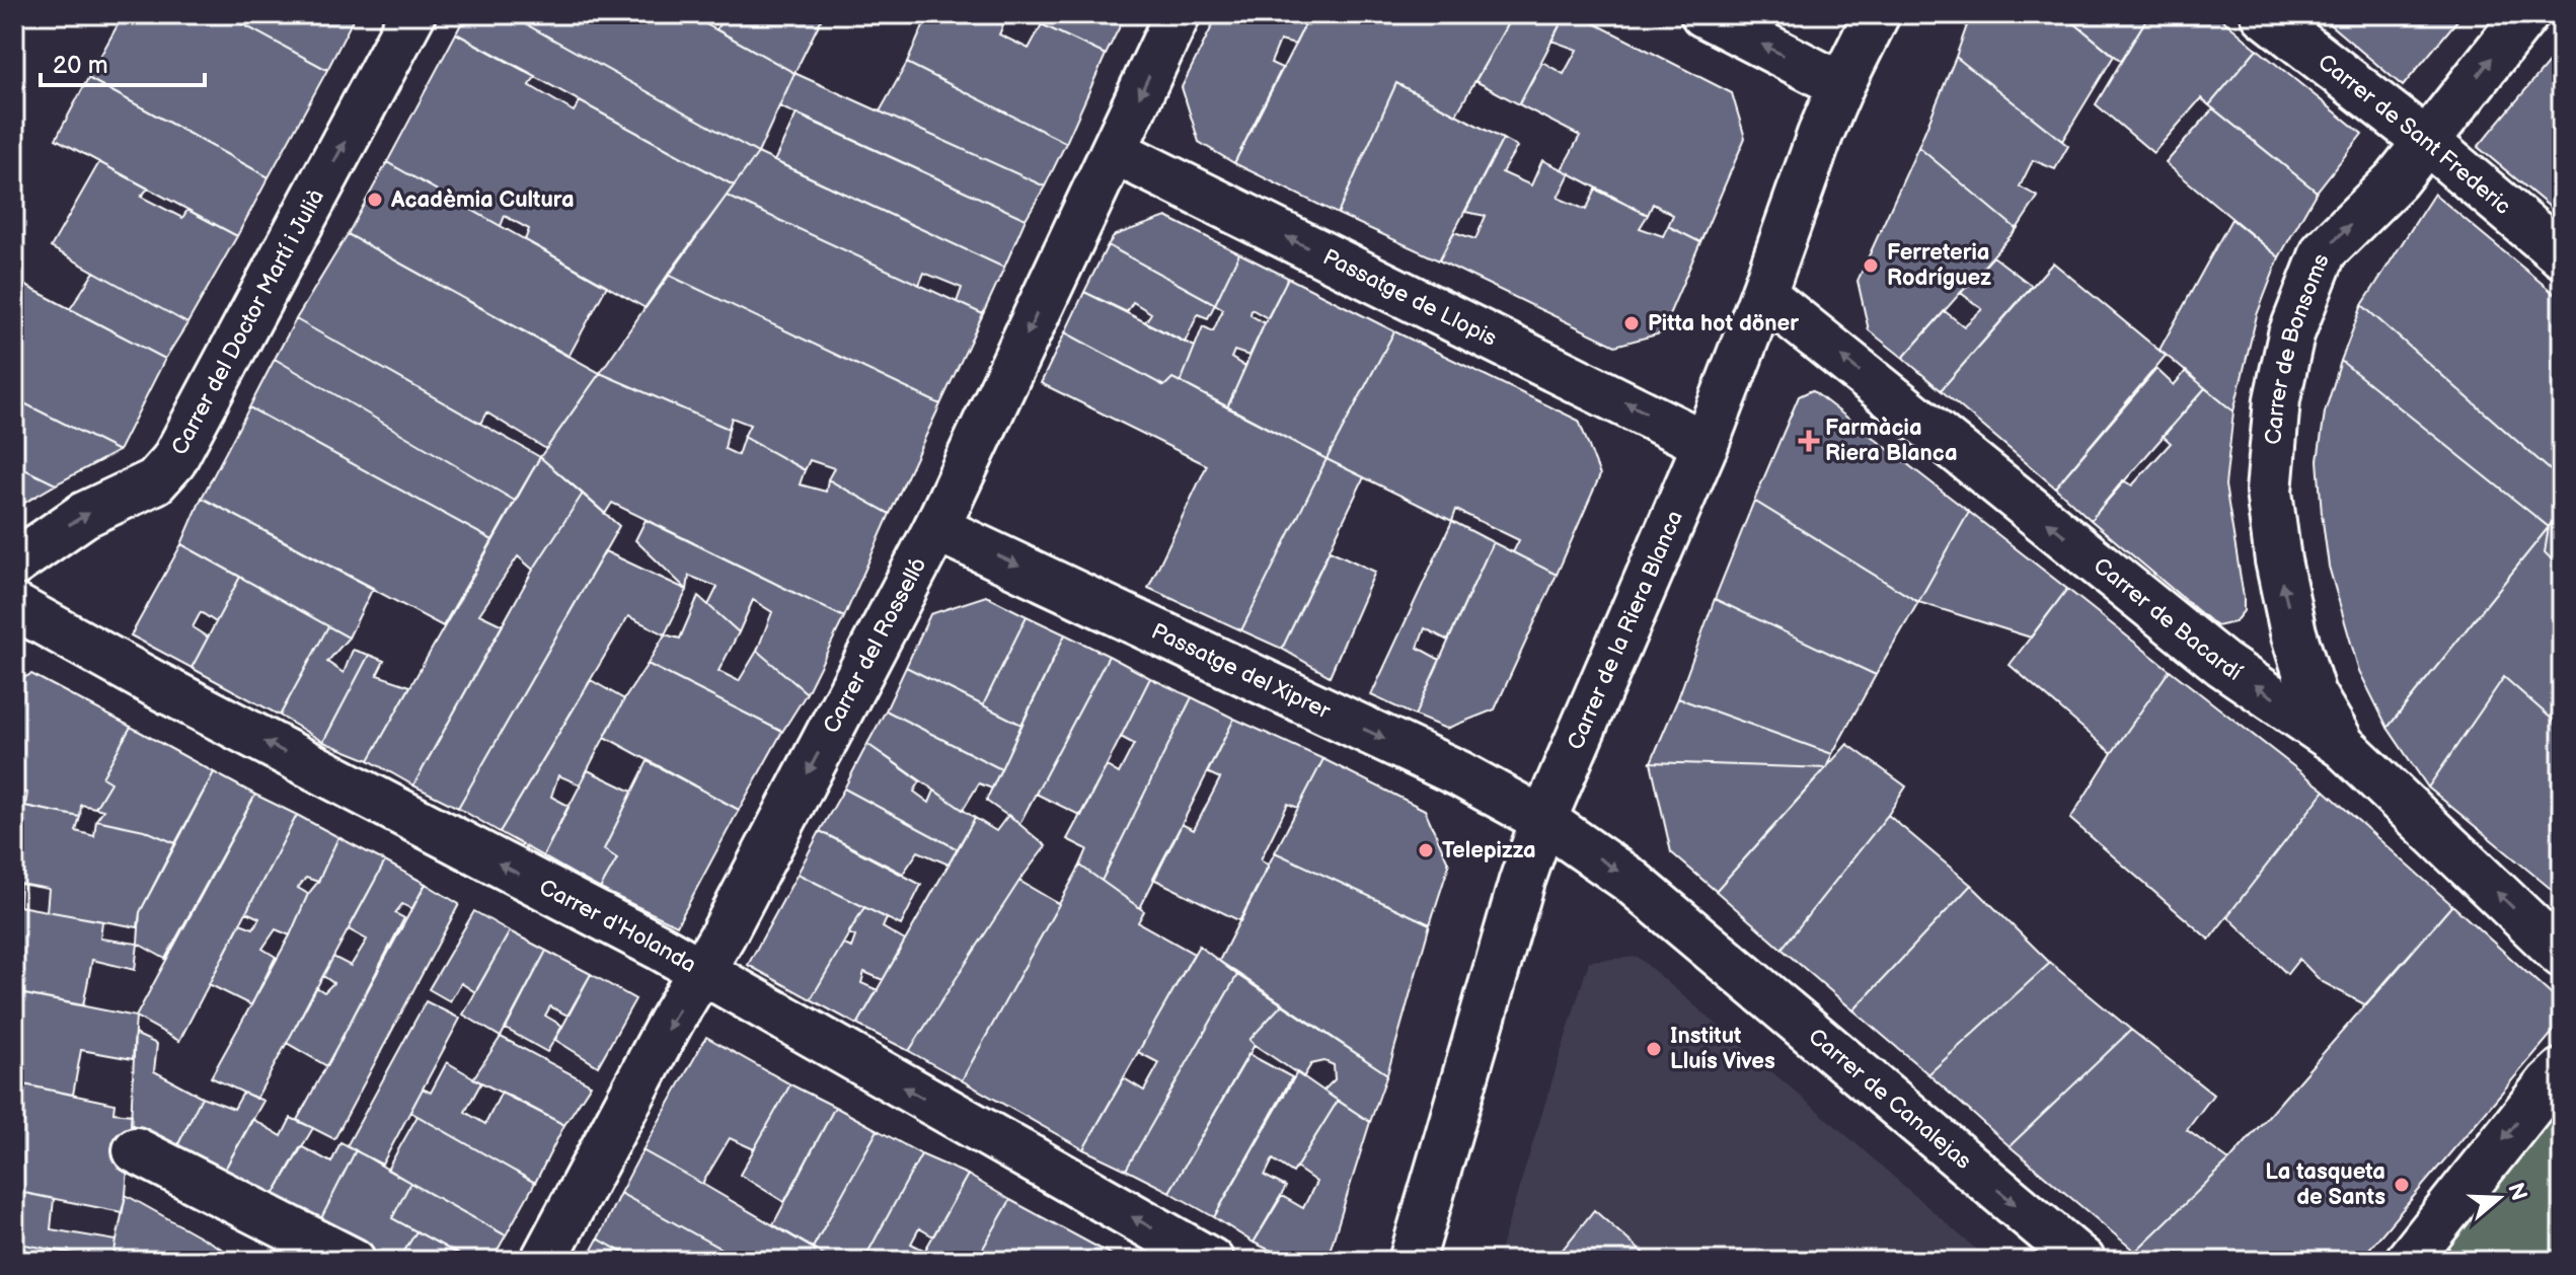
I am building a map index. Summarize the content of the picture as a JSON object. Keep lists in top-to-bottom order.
{
  "streets": {
    "street": [
      "Carrer de Sant Frederic",
      "Passatge de Llopis",
      "Carrer del Doctor Martí i Julià",
      "Carrer de Bonsoms",
      "Carrer de Bacardí",
      "Carrer de la Riera Blanca",
      "Carrer del Rosselló",
      "Passatge del Xiprer",
      "Carrer d'Holanda",
      "Carrer de Canalejas"
    ]
  },
  "crossings": [
    ["Carrer de Sant Frederic", "Carrer de Bonsoms"],
    ["Passatge de Llopis", "Carrer de la Riera Blanca"],
    ["Passatge de Llopis", "Carrer del Rosselló"],
    ["Carrer de Bonsoms", "Carrer de Bacardí"],
    ["Carrer de Bacardí", "Carrer de la Riera Blanca"],
    ["Carrer de la Riera Blanca", "Passatge del Xiprer"],
    ["Carrer de la Riera Blanca", "Carrer de Canalejas"],
    ["Carrer del Rosselló", "Passatge del Xiprer"],
    ["Carrer del Rosselló", "Carrer d'Holanda"],
    ["Passatge del Xiprer", "Carrer de Canalejas"]
  ],
  "one_way": [
    "Passatge de Llopis",
    "Carrer del Doctor Martí i Julià",
    "Carrer de Bonsoms",
    "Carrer de Bacardí",
    "Carrer del Rosselló",
    "Passatge del Xiprer",
    "Carrer d'Holanda",
    "Carrer de Canalejas"
  ],
  "places": {
    "other": [
      "Acadèmia Cultura",
      "Ferreteria Rodríguez",
      "Pitta hot döner",
      "Telepizza",
      "Institut Lluís Vives",
      "La tasqueta de Sants"
    ],
    "health": ["Farmàcia Riera Blanca"]
  },
  "scale_bar": "20 m",
  "north": "right"
}
